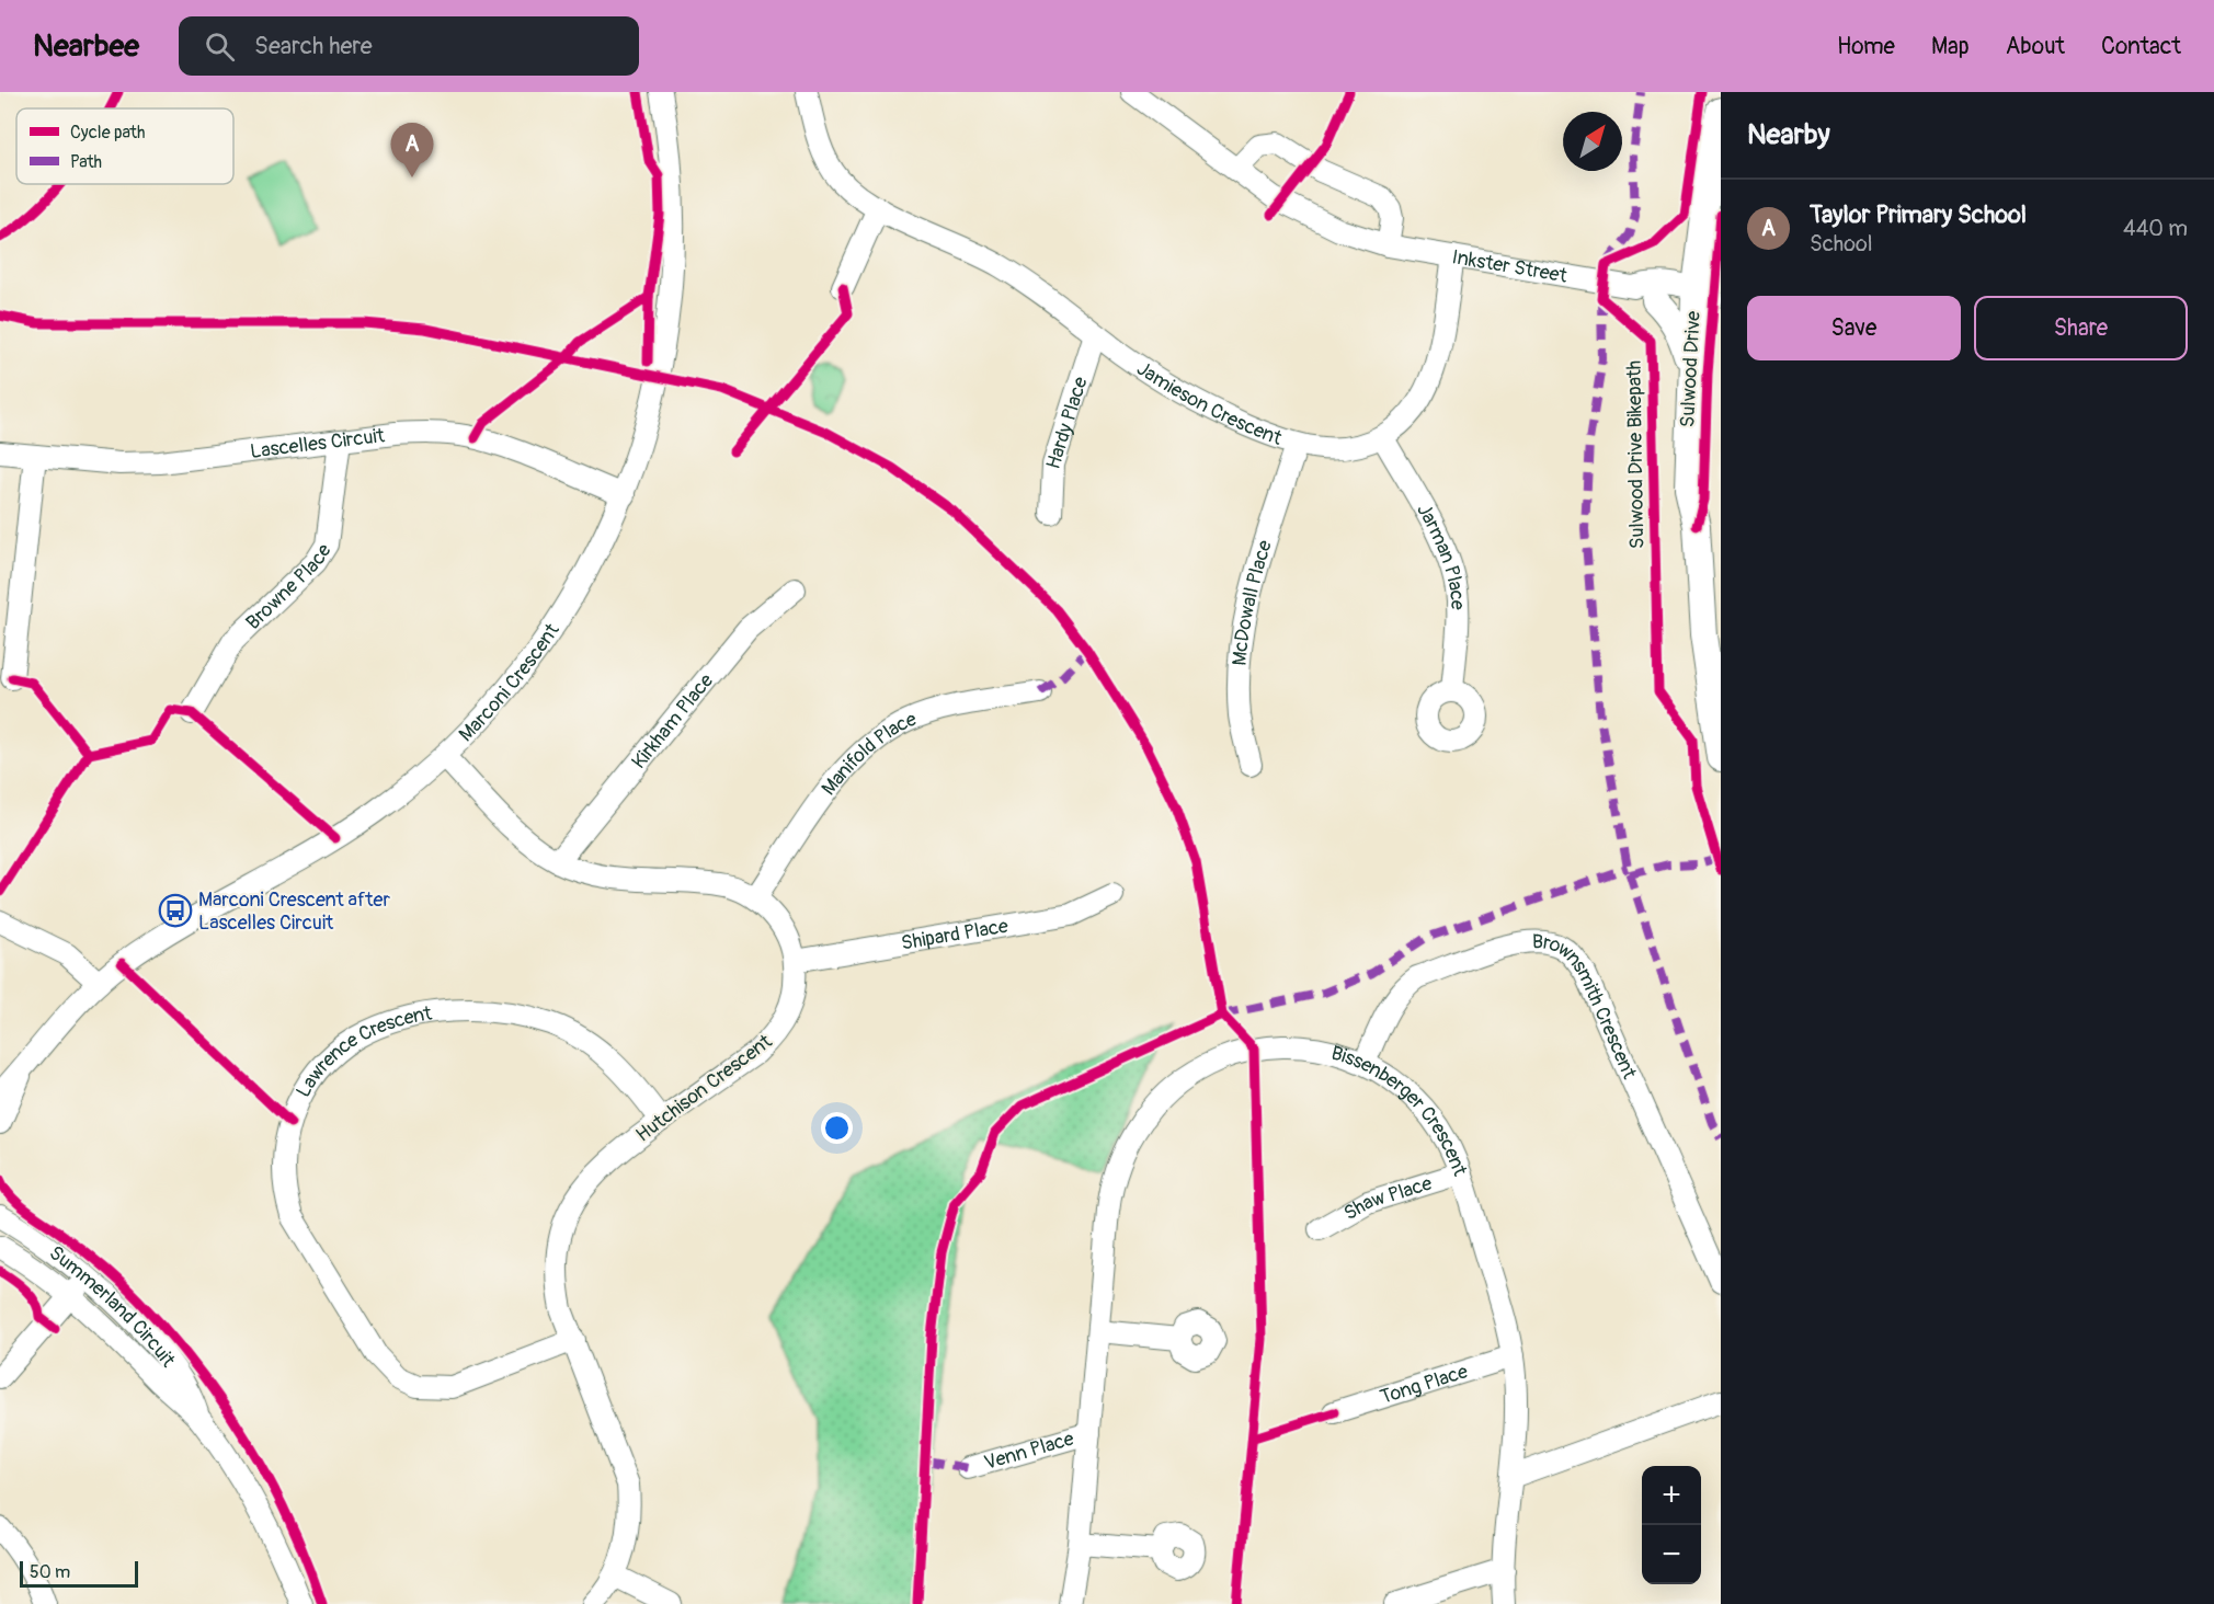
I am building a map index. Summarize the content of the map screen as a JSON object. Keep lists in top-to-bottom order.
{
  "streets": {
    "main road": ["Sulwood Drive"],
    "street": [
      "Inkster Street",
      "Jamieson Crescent",
      "Hardy Place",
      "Lascelles Circuit",
      "Jarman Place",
      "Browne Place",
      "McDowall Place",
      "Marconi Crescent",
      "Kirkham Place",
      "Manifold Place",
      "Shipard Place",
      "Brownsmith Crescent",
      "Lawrence Crescent",
      "Hutchison Crescent",
      "Bissenberger Crescent",
      "Shaw Place",
      "Summerland Circuit",
      "Tong Place",
      "Venn Place"
    ],
    "cycle path": ["Sulwood Drive Bikepath"]
  },
  "crossings": [
    ["Inkster Street", "Sulwood Drive"],
    ["Inkster Street", "Jamieson Crescent"],
    ["Jamieson Crescent", "Hardy Place"],
    ["Jamieson Crescent", "Jarman Place"],
    ["Jamieson Crescent", "McDowall Place"],
    ["Lascelles Circuit", "Browne Place"],
    ["Lascelles Circuit", "Marconi Crescent"],
    ["Marconi Crescent", "Hutchison Crescent"],
    ["Kirkham Place", "Hutchison Crescent"],
    ["Manifold Place", "Hutchison Crescent"],
    ["Shipard Place", "Hutchison Crescent"],
    ["Brownsmith Crescent", "Bissenberger Crescent"],
    ["Lawrence Crescent", "Hutchison Crescent"],
    ["Bissenberger Crescent", "Shaw Place"],
    ["Bissenberger Crescent", "Tong Place"],
    ["Bissenberger Crescent", "Venn Place"]
  ],
  "places": {
    "bus stop": ["Marconi Crescent after Lascelles Circuit"]
  },
  "legend": ["Cycle path", "Path"],
  "scale_bar": "50 m",
  "north": "top right",
  "page": {
    "header": "Nearbee",
    "search": "Search here",
    "nav": [
      "Home",
      "Map",
      "About",
      "Contact"
    ],
    "heading": "Nearby",
    "pins": "A",
    "list": [
      {
        "mark": "A",
        "name": "Taylor Primary School",
        "note": "School",
        "value": "440 m"
      }
    ],
    "buttons": ["Save", "Share"],
    "map_buttons": ["+", "−"],
    "scale": "50 m"
  }
}
